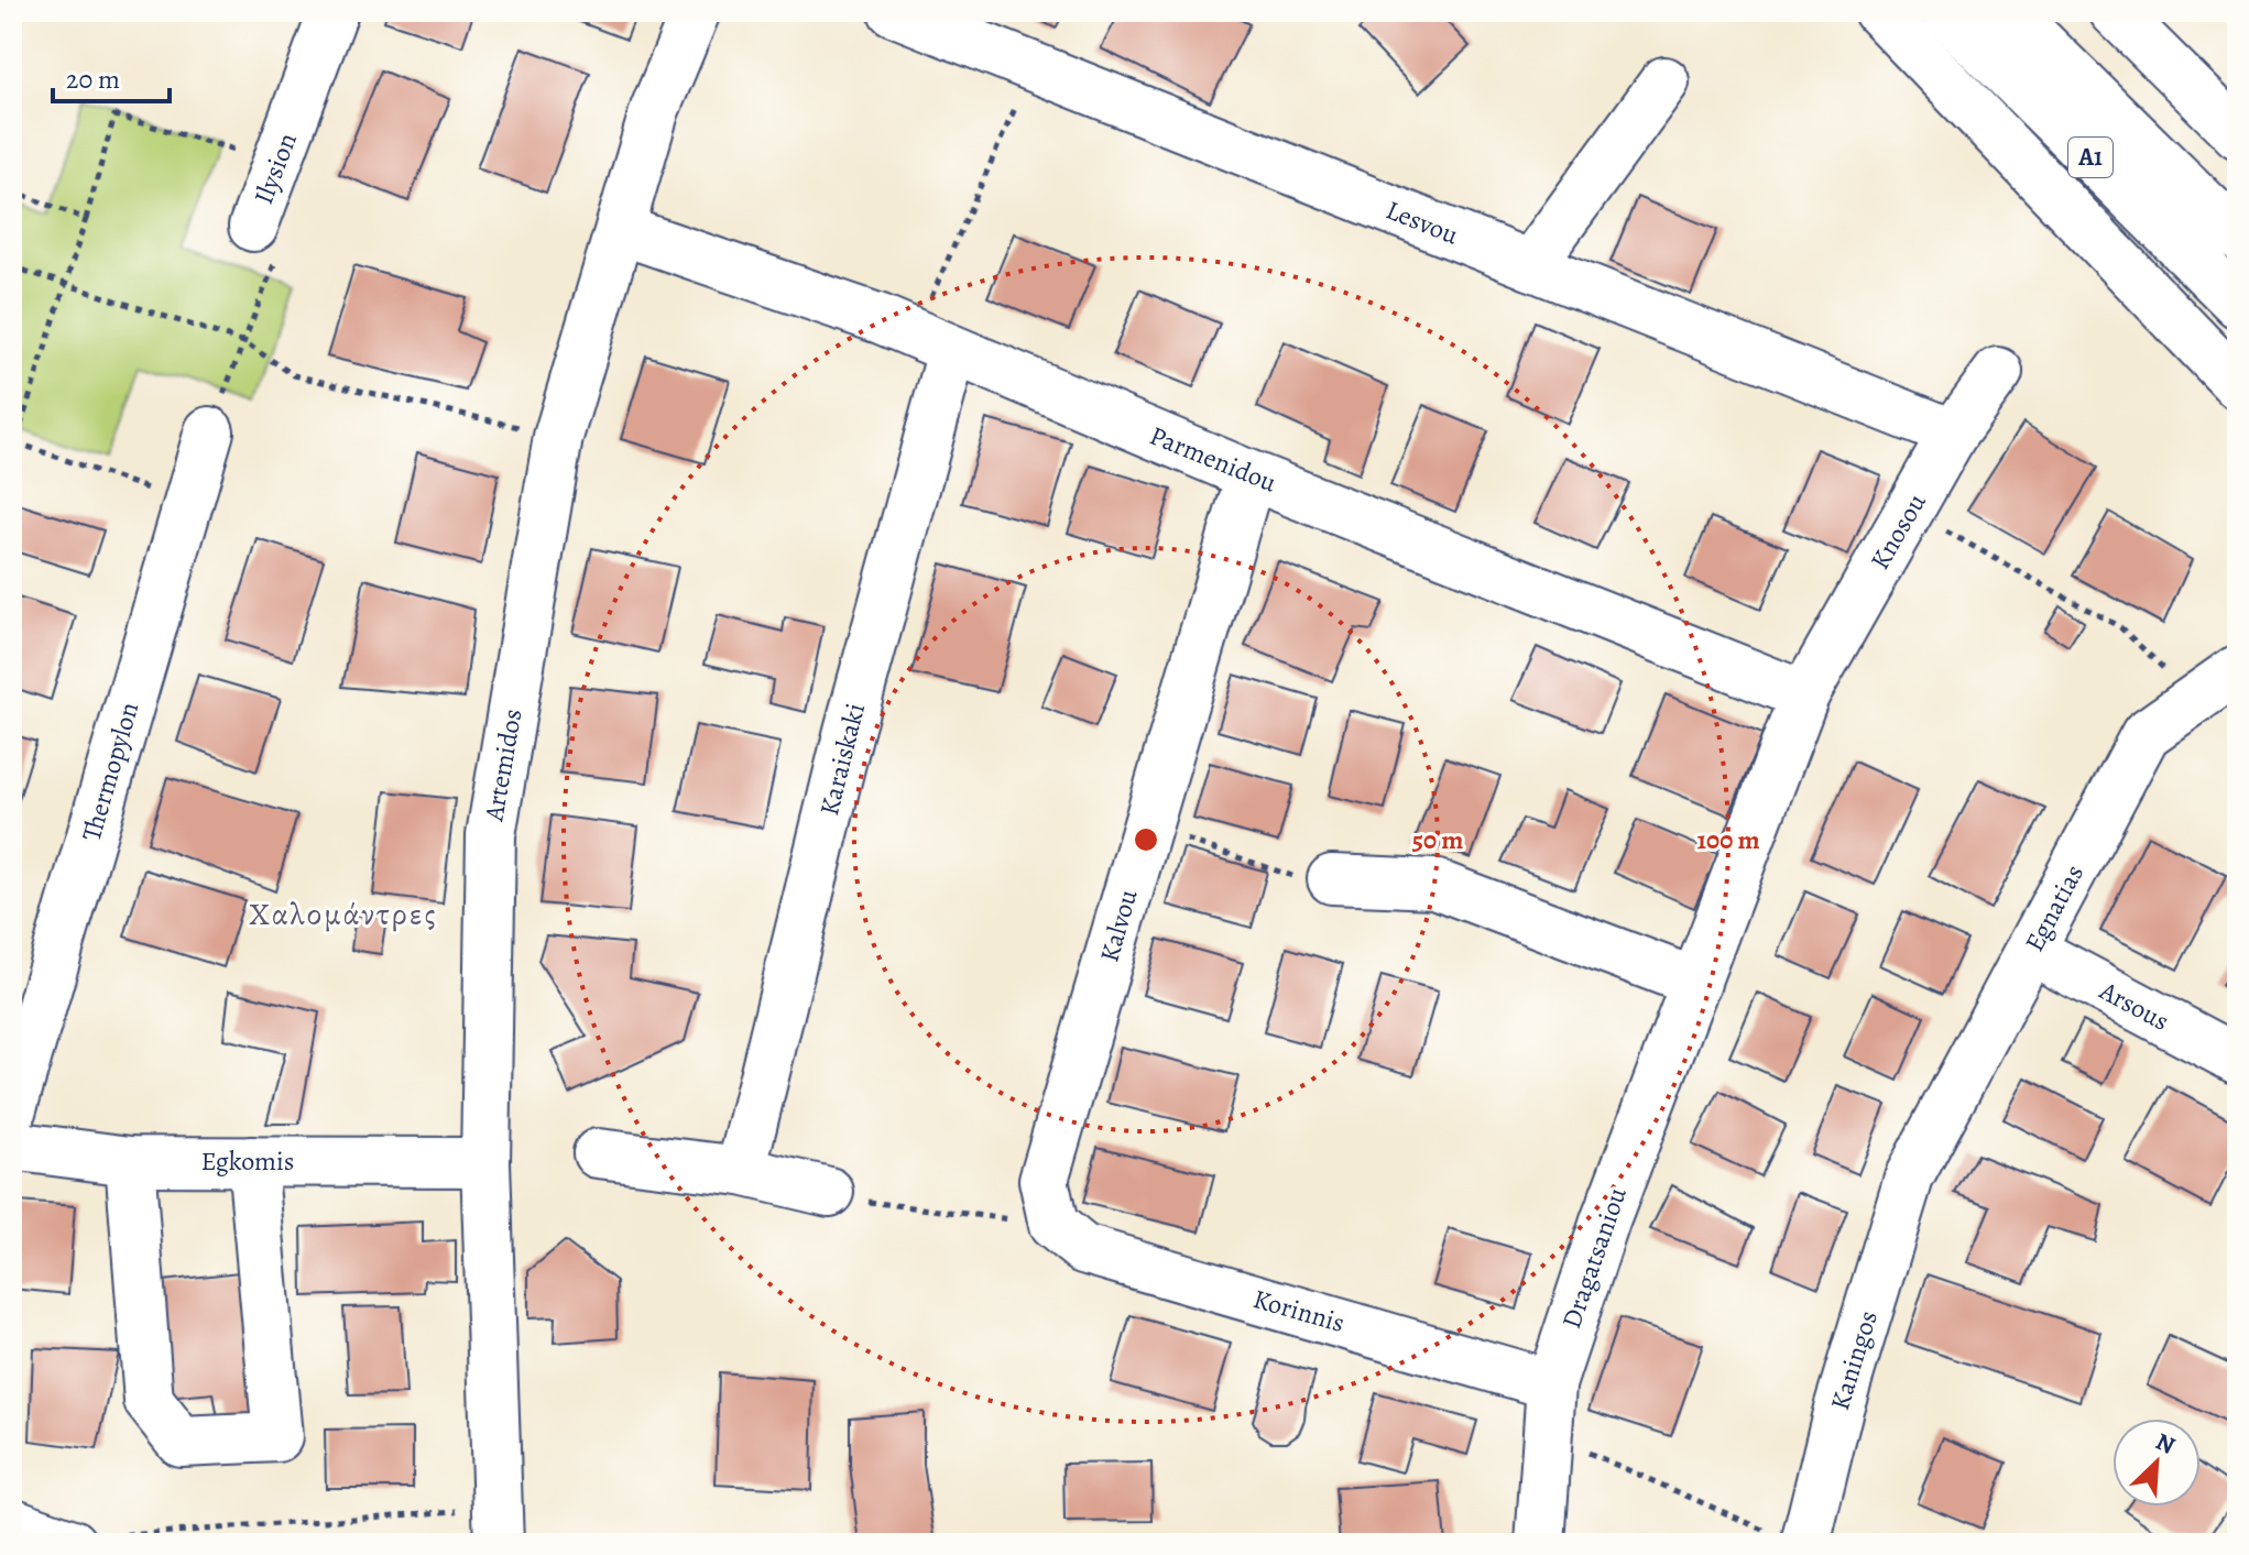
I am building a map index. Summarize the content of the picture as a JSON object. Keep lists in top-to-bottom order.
{
  "streets": {
    "main road": [
      "A1",
      "Ilysion",
      "Lesvou",
      "Parmenidou",
      "Knosou",
      "Karaiskaki",
      "Artemidos",
      "Thermopylon",
      "Egnatias",
      "Kalvou",
      "Arsous",
      "Egkomis",
      "Dragatsaniou",
      "Korinnis",
      "Kaningos"
    ]
  },
  "crossings": [
    ["Lesvou", "Knosou"],
    ["Parmenidou", "Knosou"],
    ["Parmenidou", "Karaiskaki"],
    ["Parmenidou", "Artemidos"],
    ["Parmenidou", "Kalvou"],
    ["Parmenidou", "Dragatsaniou"],
    ["Knosou", "Dragatsaniou"],
    ["Artemidos", "Egkomis"],
    ["Egnatias", "Arsous"],
    ["Egnatias", "Kaningos"],
    ["Kalvou", "Korinnis"],
    ["Dragatsaniou", "Korinnis"]
  ],
  "districts": ["Χαλομάντρες"],
  "scale_bar": "20 m",
  "north": "top right",
  "rings": ["50 m", "100 m"]
}
